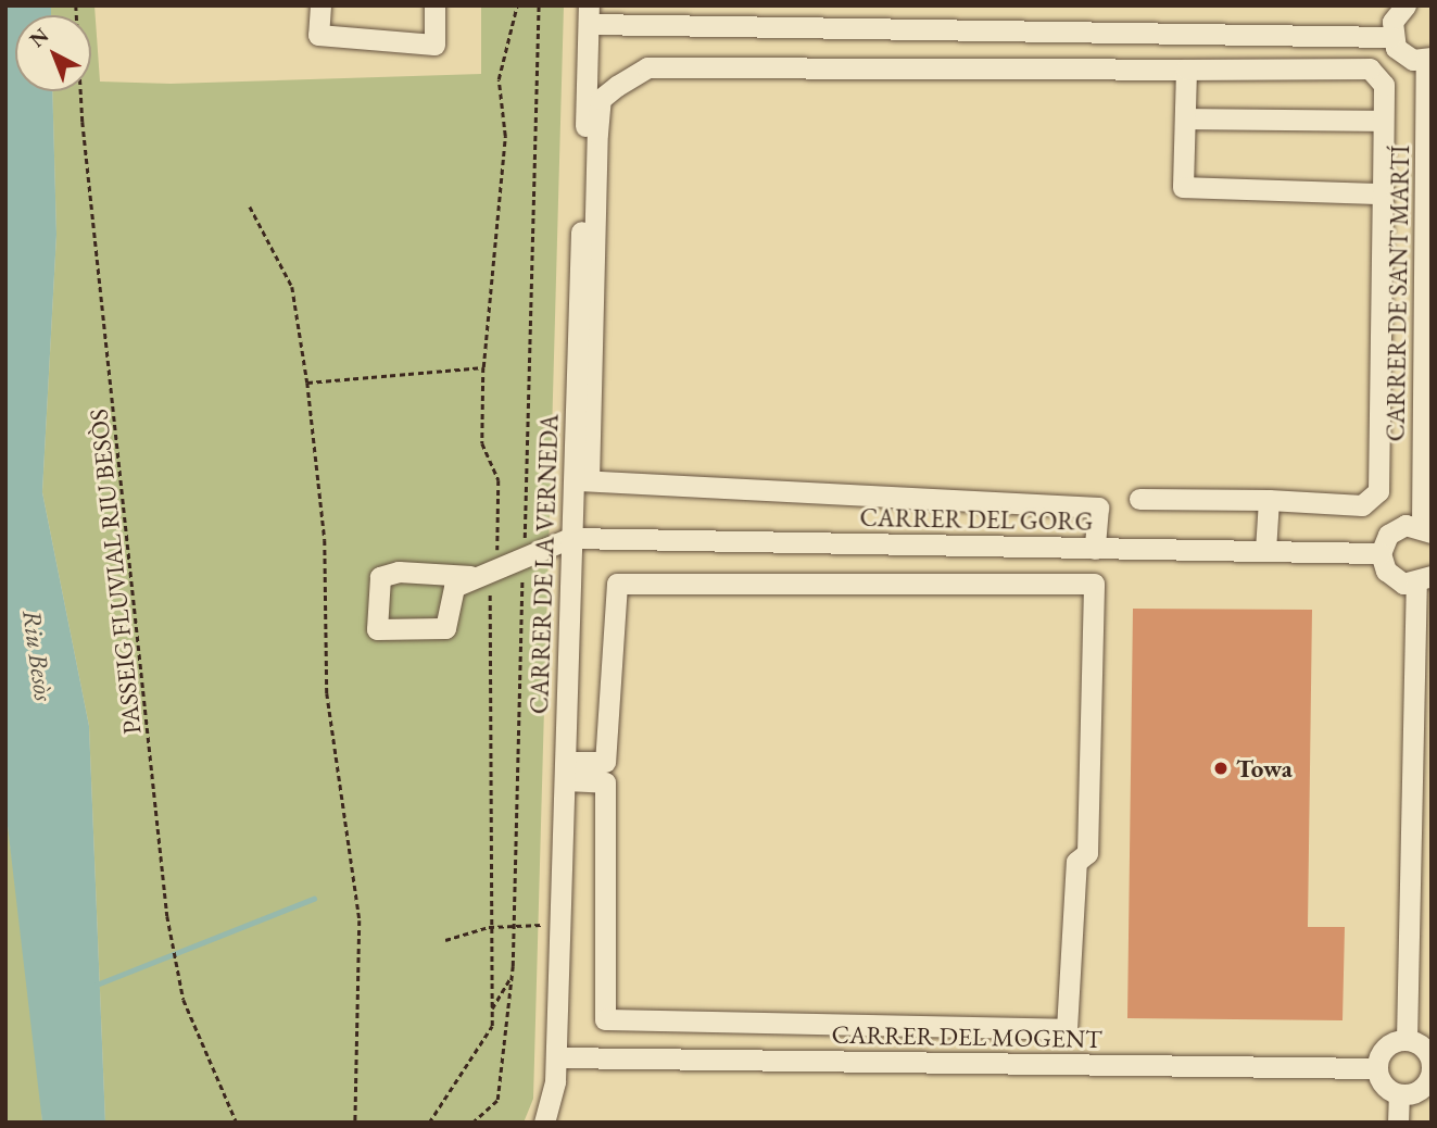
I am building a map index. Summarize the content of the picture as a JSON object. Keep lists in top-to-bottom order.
{
  "streets": {
    "street": [
      "CARRER DE SANT MARTÍ",
      "CARRER DEL GORG",
      "CARRER DE LA VERNEDA",
      "CARRER DEL MOGENT"
    ],
    "path": ["PASSEIG FLUVIAL RIU BESÒS"]
  },
  "crossings": [
    ["CARRER DEL GORG", "CARRER DE LA VERNEDA"],
    ["CARRER DE LA VERNEDA", "CARRER DEL MOGENT"]
  ],
  "water": ["Riu Besòs"],
  "places": ["Towa"],
  "north": "top left"
}
